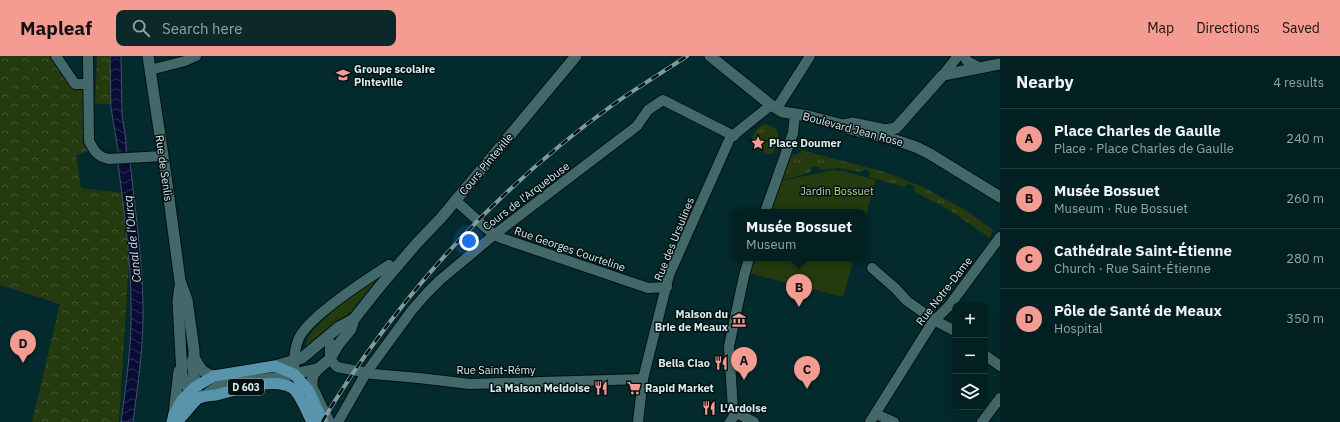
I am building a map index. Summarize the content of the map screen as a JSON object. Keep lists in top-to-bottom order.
{
  "streets": {
    "main road": [
      "Boulevard Jean Rose",
      "Cours Pinteville",
      "Rue de Senlis",
      "D 603"
    ],
    "street": [
      "Cours de l'Arquebuse",
      "Rue des Ursulines",
      "Rue Georges Courteline",
      "Rue Notre-Dame",
      "Rue Saint-Rémy"
    ]
  },
  "crossings": [
    ["Cours Pinteville", "Rue Georges Courteline"],
    ["Cours Pinteville", "Rue Saint-Rémy"],
    ["Cours Pinteville", "D 603"],
    ["Rue de Senlis", "D 603"],
    ["Cours de l'Arquebuse", "Rue des Ursulines"],
    ["Cours de l'Arquebuse", "Rue Georges Courteline"],
    ["Cours de l'Arquebuse", "Rue Saint-Rémy"],
    ["Rue des Ursulines", "Rue Georges Courteline"],
    ["Rue des Ursulines", "Rue Saint-Rémy"]
  ],
  "water": ["Canal de l'Ourcq"],
  "parks": ["Jardin Bossuet"],
  "places": {
    "school or university": ["Groupe scolaire Pinteville"],
    "place": ["Place Doumer"],
    "museum": ["Maison du Brie de Meaux"],
    "restaurant": ["Bella Ciao", "La Maison Meldoise", "L'Ardoise"],
    "supermarket": ["Rapid Market"]
  },
  "page": {
    "header": "Mapleaf",
    "search": "Search here",
    "nav": ["Map", "Directions", "Saved"],
    "heading": ["Nearby", "4 results"],
    "list": [
      {
        "mark": "A",
        "name": "Place Charles de Gaulle",
        "note": "Place · Place Charles de Gaulle",
        "value": "240 m"
      },
      {
        "mark": "B",
        "name": "Musée Bossuet",
        "note": "Museum · Rue Bossuet",
        "value": "260 m"
      },
      {
        "mark": "C",
        "name": "Cathédrale Saint-Étienne",
        "note": "Church · Rue Saint-Étienne",
        "value": "280 m"
      },
      {
        "mark": "D",
        "name": "Pôle de Santé de Meaux",
        "note": "Hospital",
        "value": "350 m"
      }
    ],
    "popup": ["Musée Bossuet", "Museum"],
    "pins": [
      "B",
      "D",
      "A",
      "C"
    ],
    "map_buttons": ["+", "−"]
  }
}
